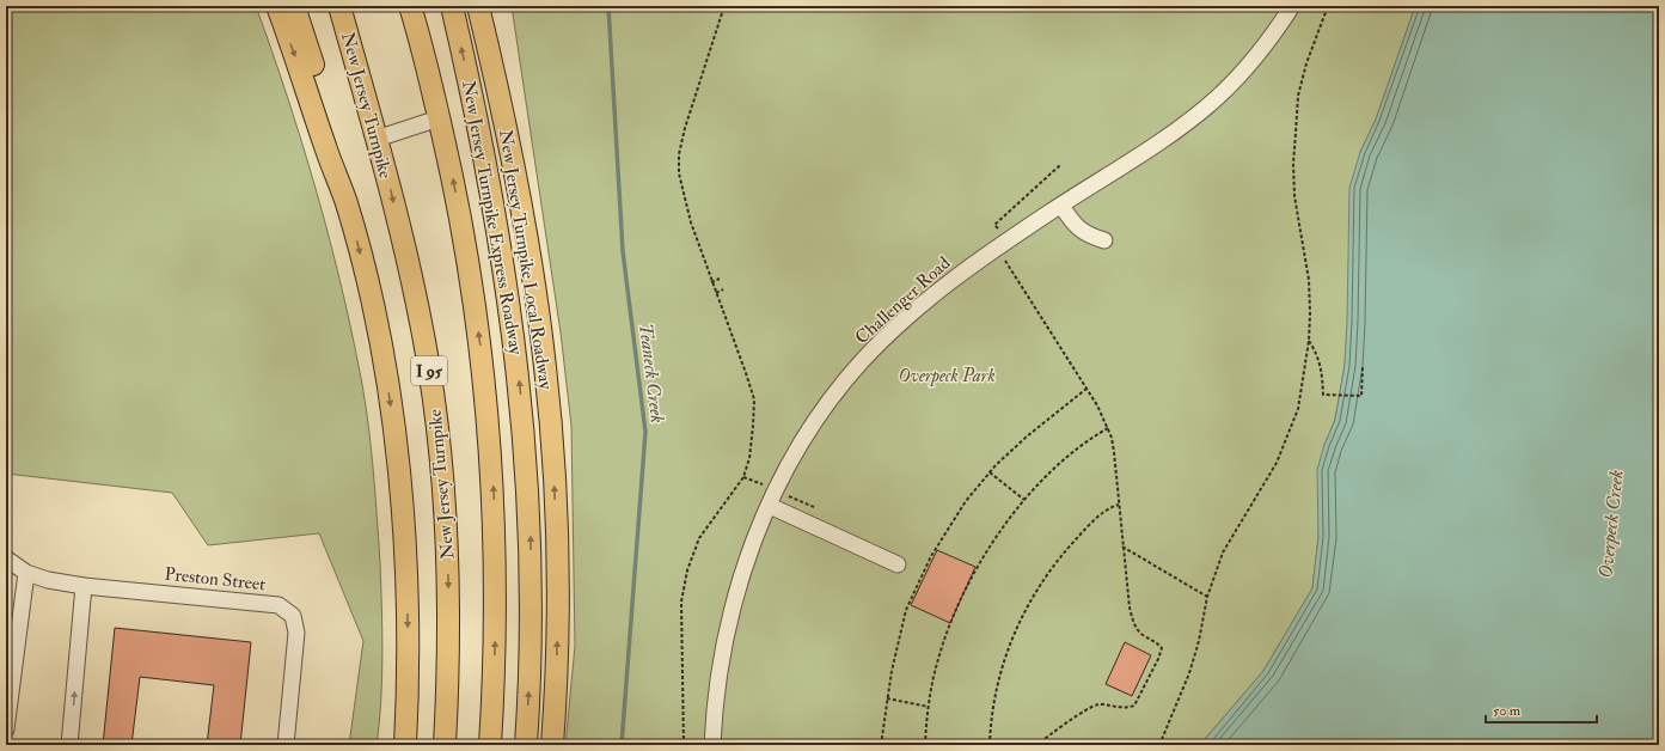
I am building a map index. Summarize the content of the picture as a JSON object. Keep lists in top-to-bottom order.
{
  "streets": {
    "highway": [
      "New Jersey Turnpike",
      "New Jersey Turnpike Express Roadway",
      "New Jersey Turnpike Local Roadway",
      "I 95"
    ],
    "street": ["Challenger Road", "Preston Street"]
  },
  "water": ["Teaneck Creek", "Overpeck Creek"],
  "parks": ["Overpeck Park"],
  "scale_bar": "50 m"
}
